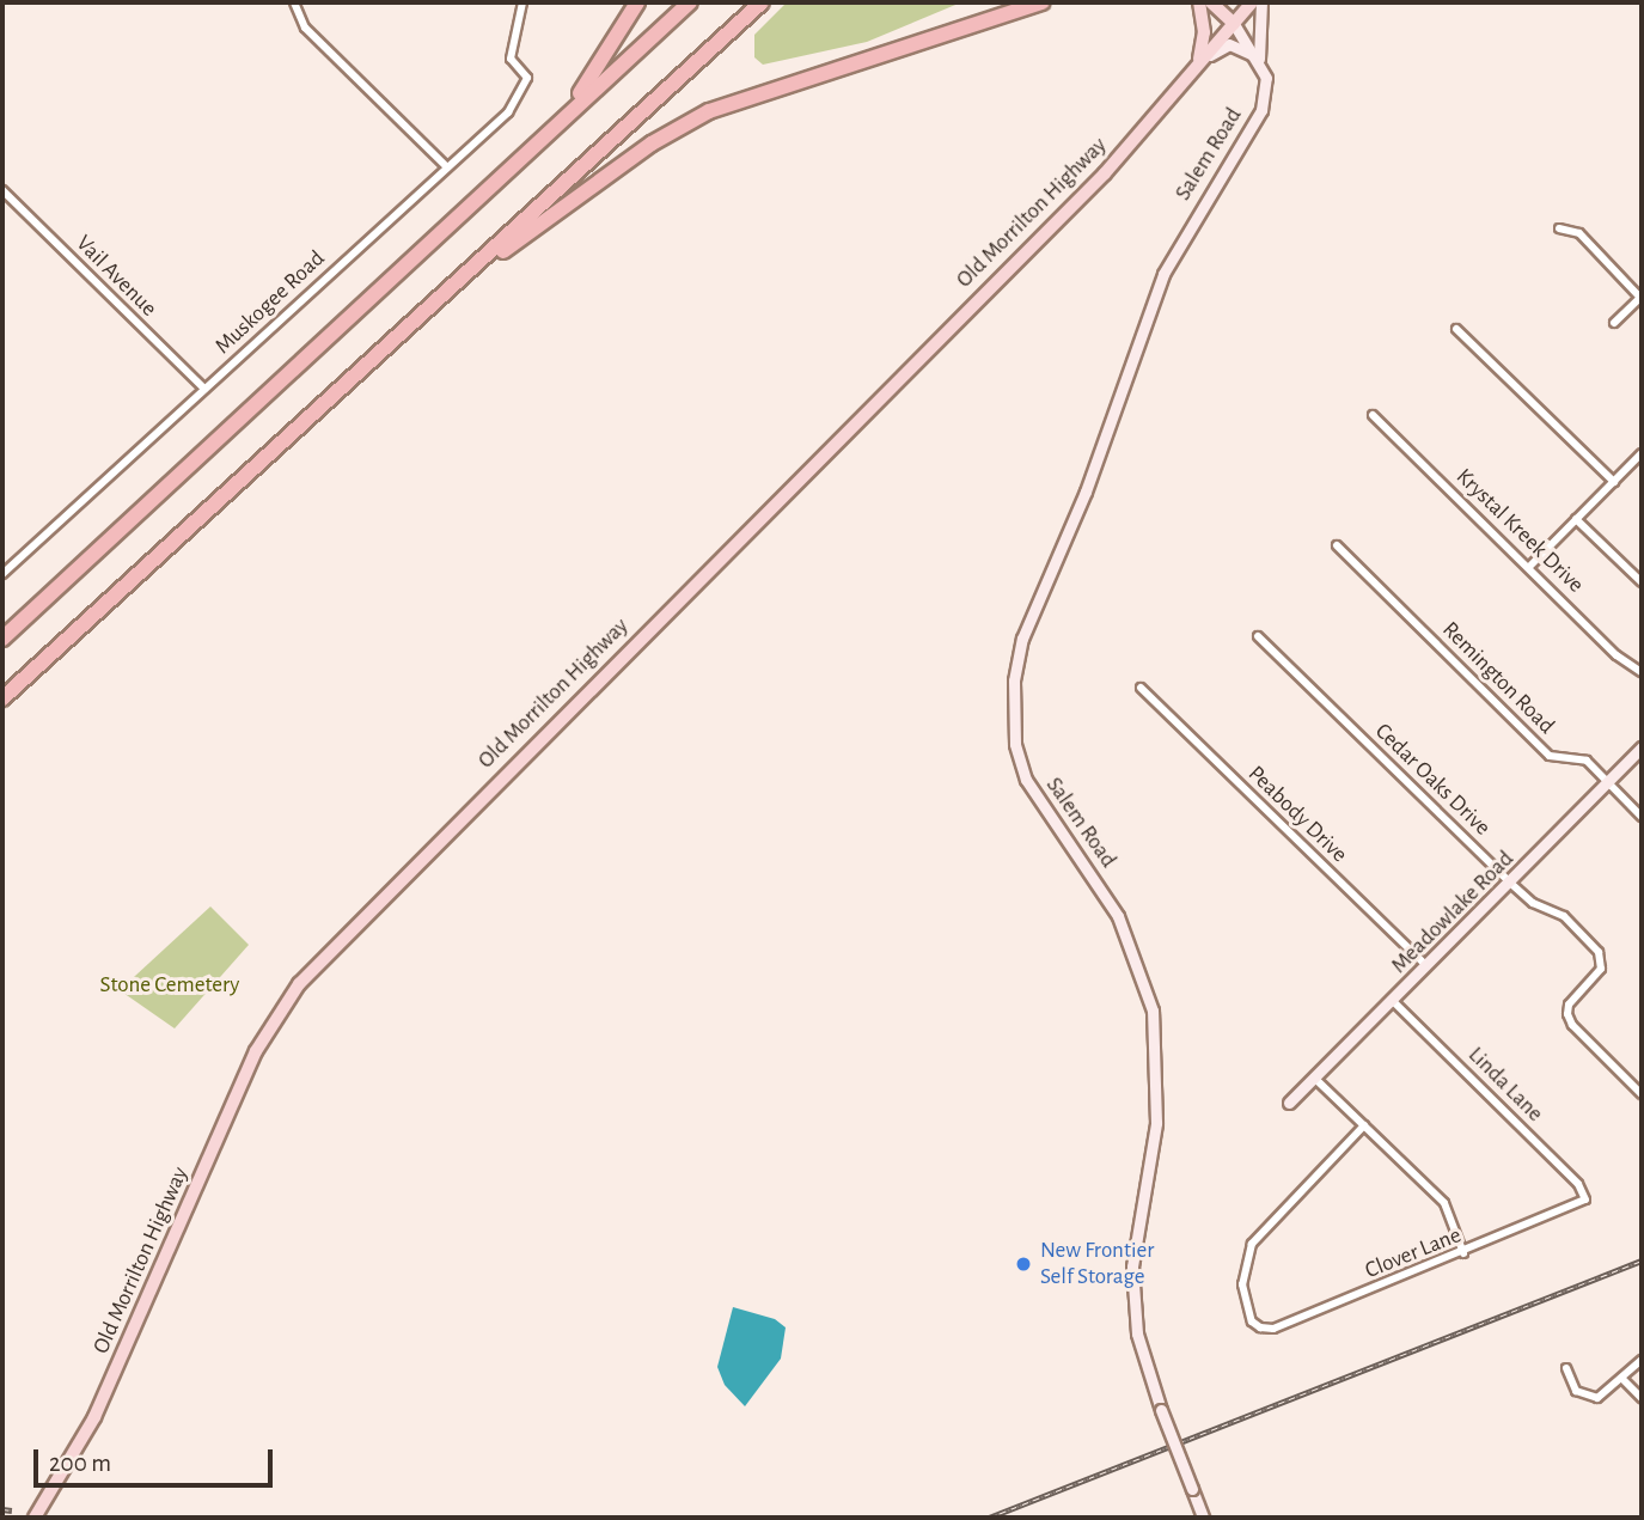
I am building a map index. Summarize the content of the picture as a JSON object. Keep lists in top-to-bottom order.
{
  "streets": {
    "main road": ["Salem Road", "Old Morrilton Highway", "Meadowlake Road"],
    "street": [
      "Vail Avenue",
      "Muskogee Road",
      "Krystal Kreek Drive",
      "Remington Road",
      "Cedar Oaks Drive",
      "Peabody Drive",
      "Linda Lane",
      "Clover Lane"
    ]
  },
  "crossings": [
    ["Salem Road", "Old Morrilton Highway"],
    ["Vail Avenue", "Muskogee Road"],
    ["Remington Road", "Meadowlake Road"],
    ["Cedar Oaks Drive", "Meadowlake Road"],
    ["Peabody Drive", "Meadowlake Road"],
    ["Meadowlake Road", "Linda Lane"],
    ["Linda Lane", "Clover Lane"]
  ],
  "parks": ["Stone Cemetery"],
  "places": ["New Frontier Self Storage"],
  "scale_bar": "200 m"
}
